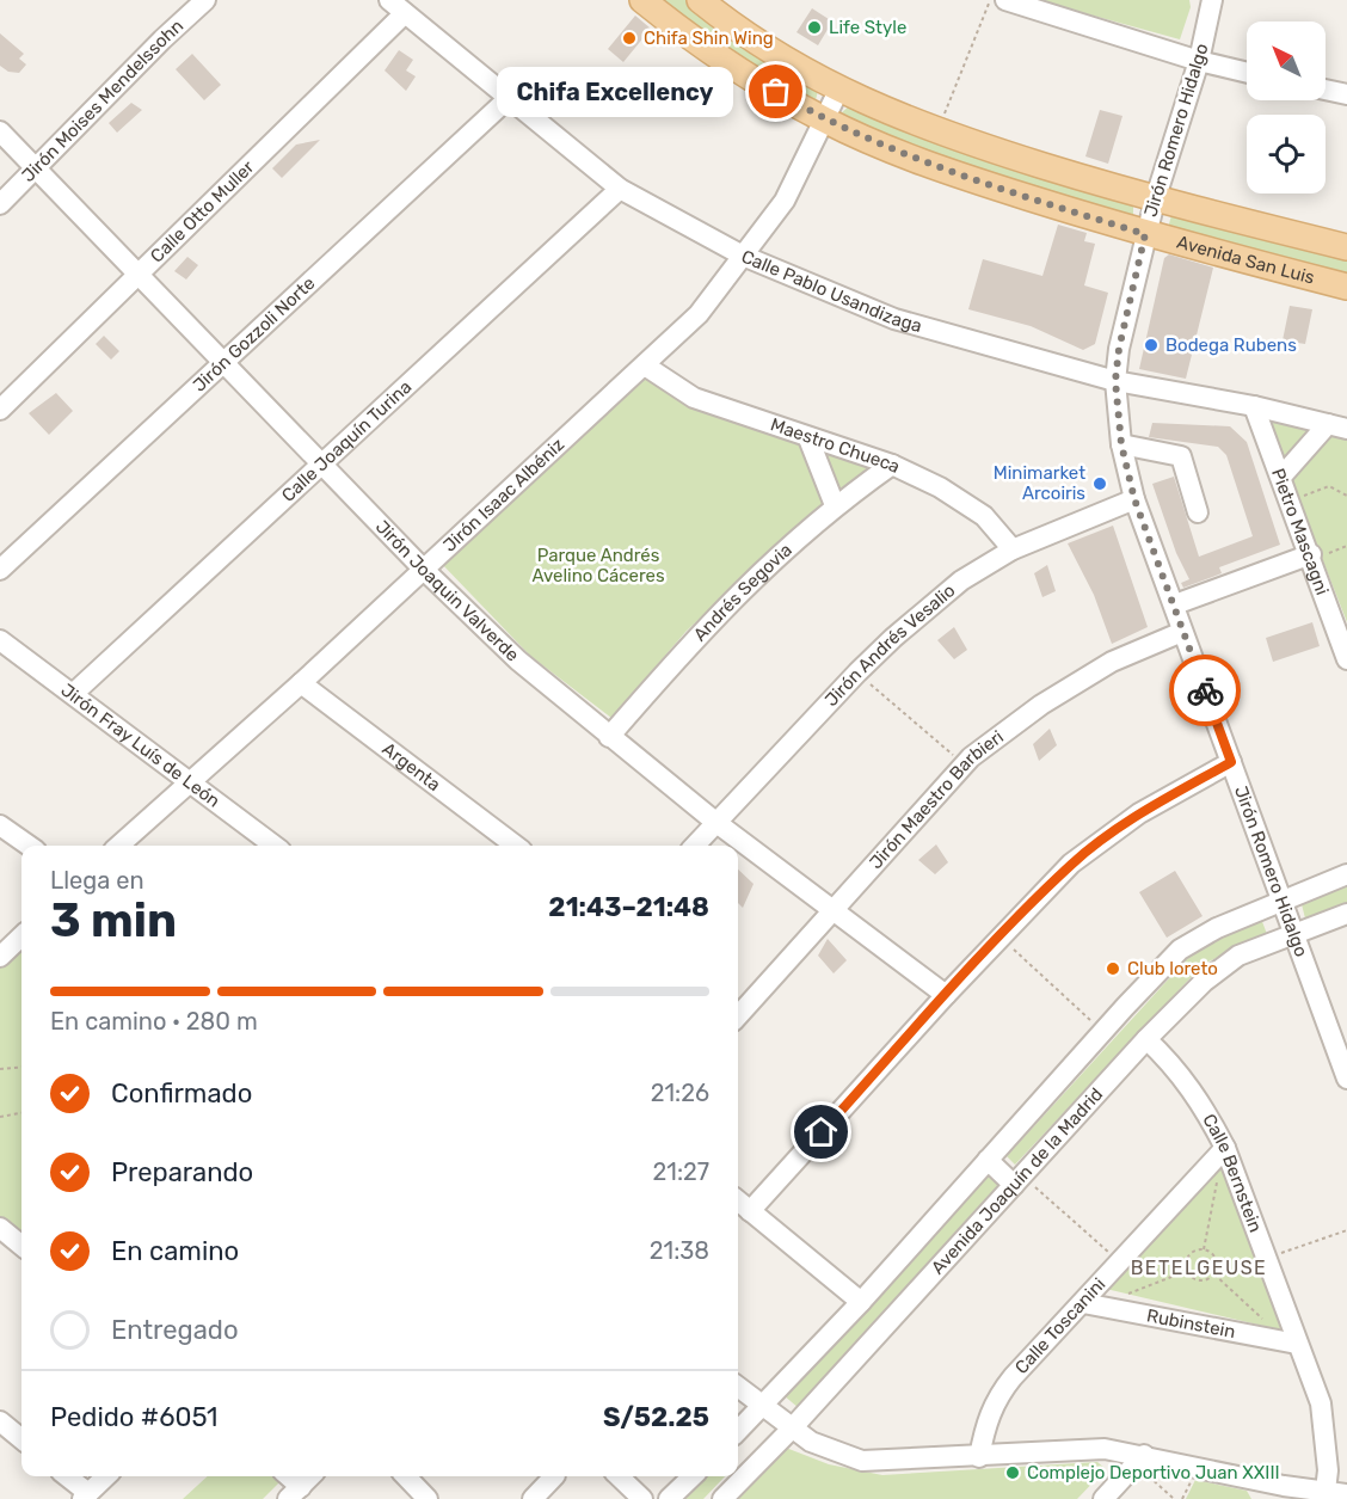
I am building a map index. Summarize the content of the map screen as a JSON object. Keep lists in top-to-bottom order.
{
  "streets": {
    "main road": ["Avenida San Luis"],
    "street": [
      "Jirón Moises Mendelssohn",
      "Jirón Romero Hidalgo",
      "Calle Otto Muller",
      "Calle Pablo Usandizaga",
      "Jirón Gozzoli Norte",
      "Calle Joaquín Turina",
      "Maestro Chueca",
      "Jirón Isaac Albéniz",
      "Pietro Mascagni",
      "Jirón Joaquin Valverde",
      "Andrés Segovia",
      "Jirón Andrés Vesalio",
      "Jirón Fray Luís de León",
      "Argenta",
      "Jirón Maestro Barbieri",
      "Calle Bernstein",
      "Avenida Joaquín de la Madrid",
      "Rubinstein",
      "Calle Toscanini"
    ]
  },
  "crossings": [
    ["Jirón Moises Mendelssohn", "Jirón Joaquin Valverde"],
    ["Jirón Romero Hidalgo", "Avenida San Luis"],
    ["Jirón Romero Hidalgo", "Calle Pablo Usandizaga"],
    ["Jirón Romero Hidalgo", "Jirón Andrés Vesalio"],
    ["Jirón Romero Hidalgo", "Jirón Maestro Barbieri"],
    ["Jirón Romero Hidalgo", "Avenida Joaquín de la Madrid"],
    ["Calle Otto Muller", "Calle Pablo Usandizaga"],
    ["Calle Otto Muller", "Jirón Joaquin Valverde"],
    ["Avenida San Luis", "Jirón Isaac Albéniz"],
    ["Calle Pablo Usandizaga", "Jirón Gozzoli Norte"],
    ["Calle Pablo Usandizaga", "Calle Joaquín Turina"],
    ["Calle Pablo Usandizaga", "Jirón Isaac Albéniz"],
    ["Calle Pablo Usandizaga", "Pietro Mascagni"],
    ["Jirón Gozzoli Norte", "Jirón Joaquin Valverde"],
    ["Calle Joaquín Turina", "Jirón Joaquin Valverde"],
    ["Calle Joaquín Turina", "Jirón Fray Luís de León"],
    ["Maestro Chueca", "Jirón Isaac Albéniz"],
    ["Maestro Chueca", "Andrés Segovia"],
    ["Maestro Chueca", "Jirón Andrés Vesalio"],
    ["Jirón Isaac Albéniz", "Jirón Joaquin Valverde"],
    ["Jirón Isaac Albéniz", "Jirón Fray Luís de León"],
    ["Jirón Isaac Albéniz", "Argenta"],
    ["Jirón Joaquin Valverde", "Andrés Segovia"],
    ["Jirón Joaquin Valverde", "Jirón Andrés Vesalio"],
    ["Jirón Joaquin Valverde", "Jirón Maestro Barbieri"],
    ["Calle Bernstein", "Avenida Joaquín de la Madrid"],
    ["Calle Bernstein", "Rubinstein"],
    ["Calle Bernstein", "Calle Toscanini"],
    ["Rubinstein", "Calle Toscanini"]
  ],
  "districts": ["BETELGEUSE"],
  "parks": ["Parque Andrés Avelino Cáceres"],
  "places": [
    "Life Style",
    "Chifa Shin Wing",
    "Chifa Excellency",
    "Bodega Rubens",
    "Minimarket Arcoiris",
    "Club loreto",
    "Complejo Deportivo Juan XXIII"
  ],
  "north": "top left",
  "page": {
    "bubble": "Chifa Excellency",
    "heading": ["3 min", "Llega en", "21:43–21:48"],
    "panel": ["Pedido #6051", "S/52.25"],
    "bar": "En camino · 280 m",
    "list": [
      ["Confirmado", "21:26"],
      ["Preparando", "21:27"],
      ["En camino", "21:38"],
      "Entregado"
    ]
  }
}
